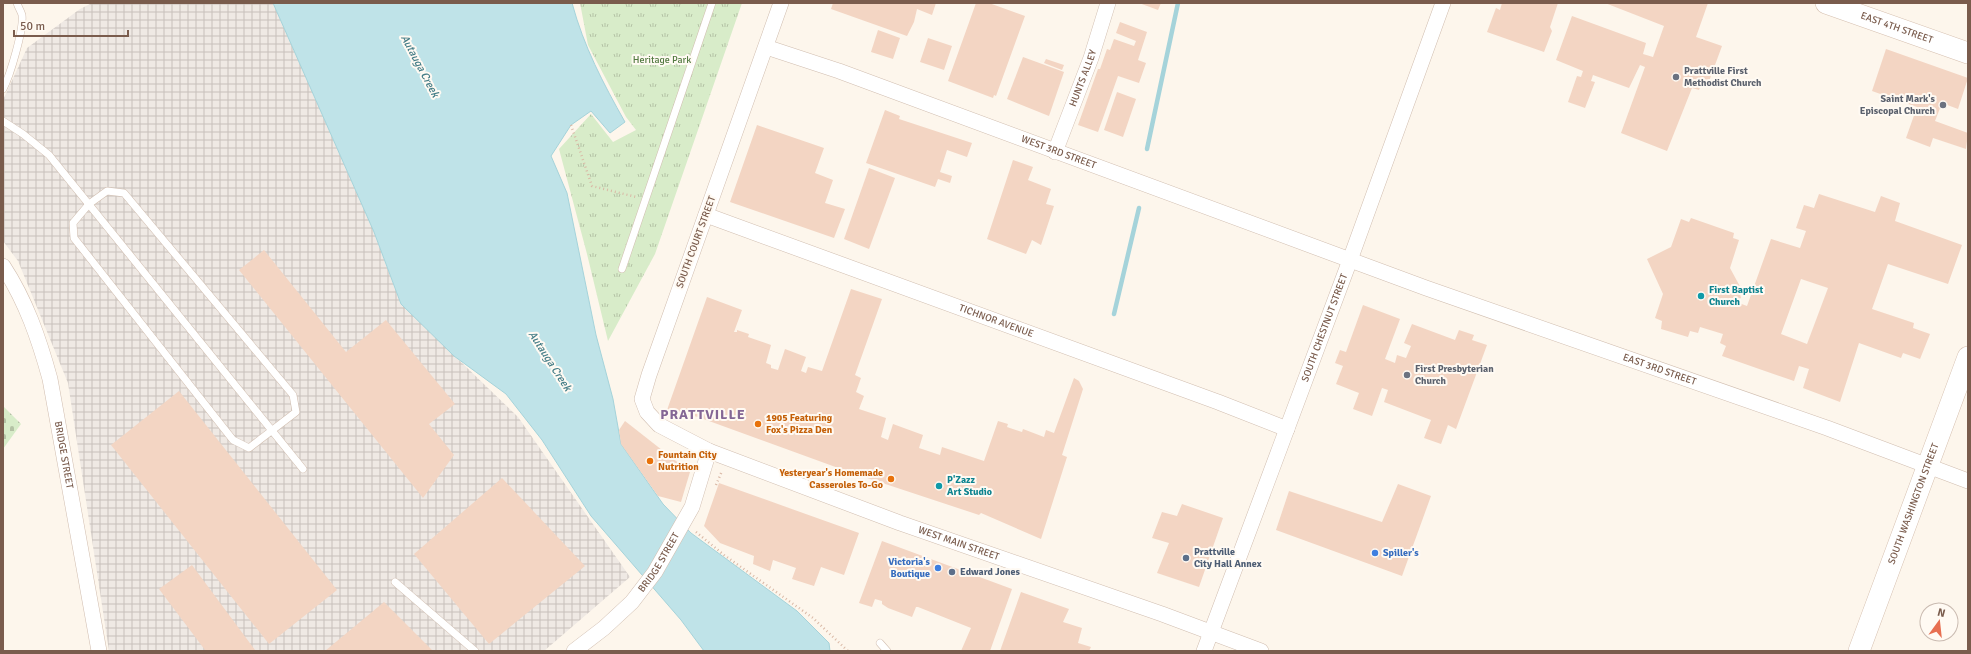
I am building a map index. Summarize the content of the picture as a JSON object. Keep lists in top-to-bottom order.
{
  "streets": {
    "main road": ["EAST 4TH STREET", "SOUTH WASHINGTON STREET"],
    "street": [
      "HUNTS ALLEY",
      "WEST 3RD STREET",
      "SOUTH COURT STREET",
      "TICHNOR AVENUE",
      "SOUTH CHESTNUT STREET",
      "EAST 3RD STREET",
      "BRIDGE STREET",
      "WEST MAIN STREET"
    ]
  },
  "crossings": [
    ["HUNTS ALLEY", "WEST 3RD STREET"],
    ["WEST 3RD STREET", "SOUTH COURT STREET"],
    ["WEST 3RD STREET", "SOUTH CHESTNUT STREET"],
    ["WEST 3RD STREET", "EAST 3RD STREET"],
    ["SOUTH COURT STREET", "TICHNOR AVENUE"],
    ["SOUTH COURT STREET", "BRIDGE STREET"],
    ["SOUTH COURT STREET", "WEST MAIN STREET"],
    ["TICHNOR AVENUE", "SOUTH CHESTNUT STREET"],
    ["SOUTH CHESTNUT STREET", "EAST 3RD STREET"],
    ["SOUTH CHESTNUT STREET", "WEST MAIN STREET"],
    ["EAST 3RD STREET", "SOUTH WASHINGTON STREET"],
    ["BRIDGE STREET", "WEST MAIN STREET"]
  ],
  "districts": ["PRATTVILLE"],
  "water": ["Autauga Creek"],
  "parks": ["Heritage Park"],
  "places": [
    "Prattville First Methodist Church",
    "Saint Mark's Episcopal Church",
    "First Baptist Church",
    "First Presbyterian Church",
    "1905 Featuring Fox's Pizza Den",
    "Fountain City Nutrition",
    "Yesteryear's Homemade Casseroles To-Go",
    "P'Zazz Art Studio",
    "Spiller's",
    "Prattville City Hall Annex",
    "Victoria's Boutique",
    "Edward Jones"
  ],
  "scale_bar": "50 m",
  "north": "top"
}
